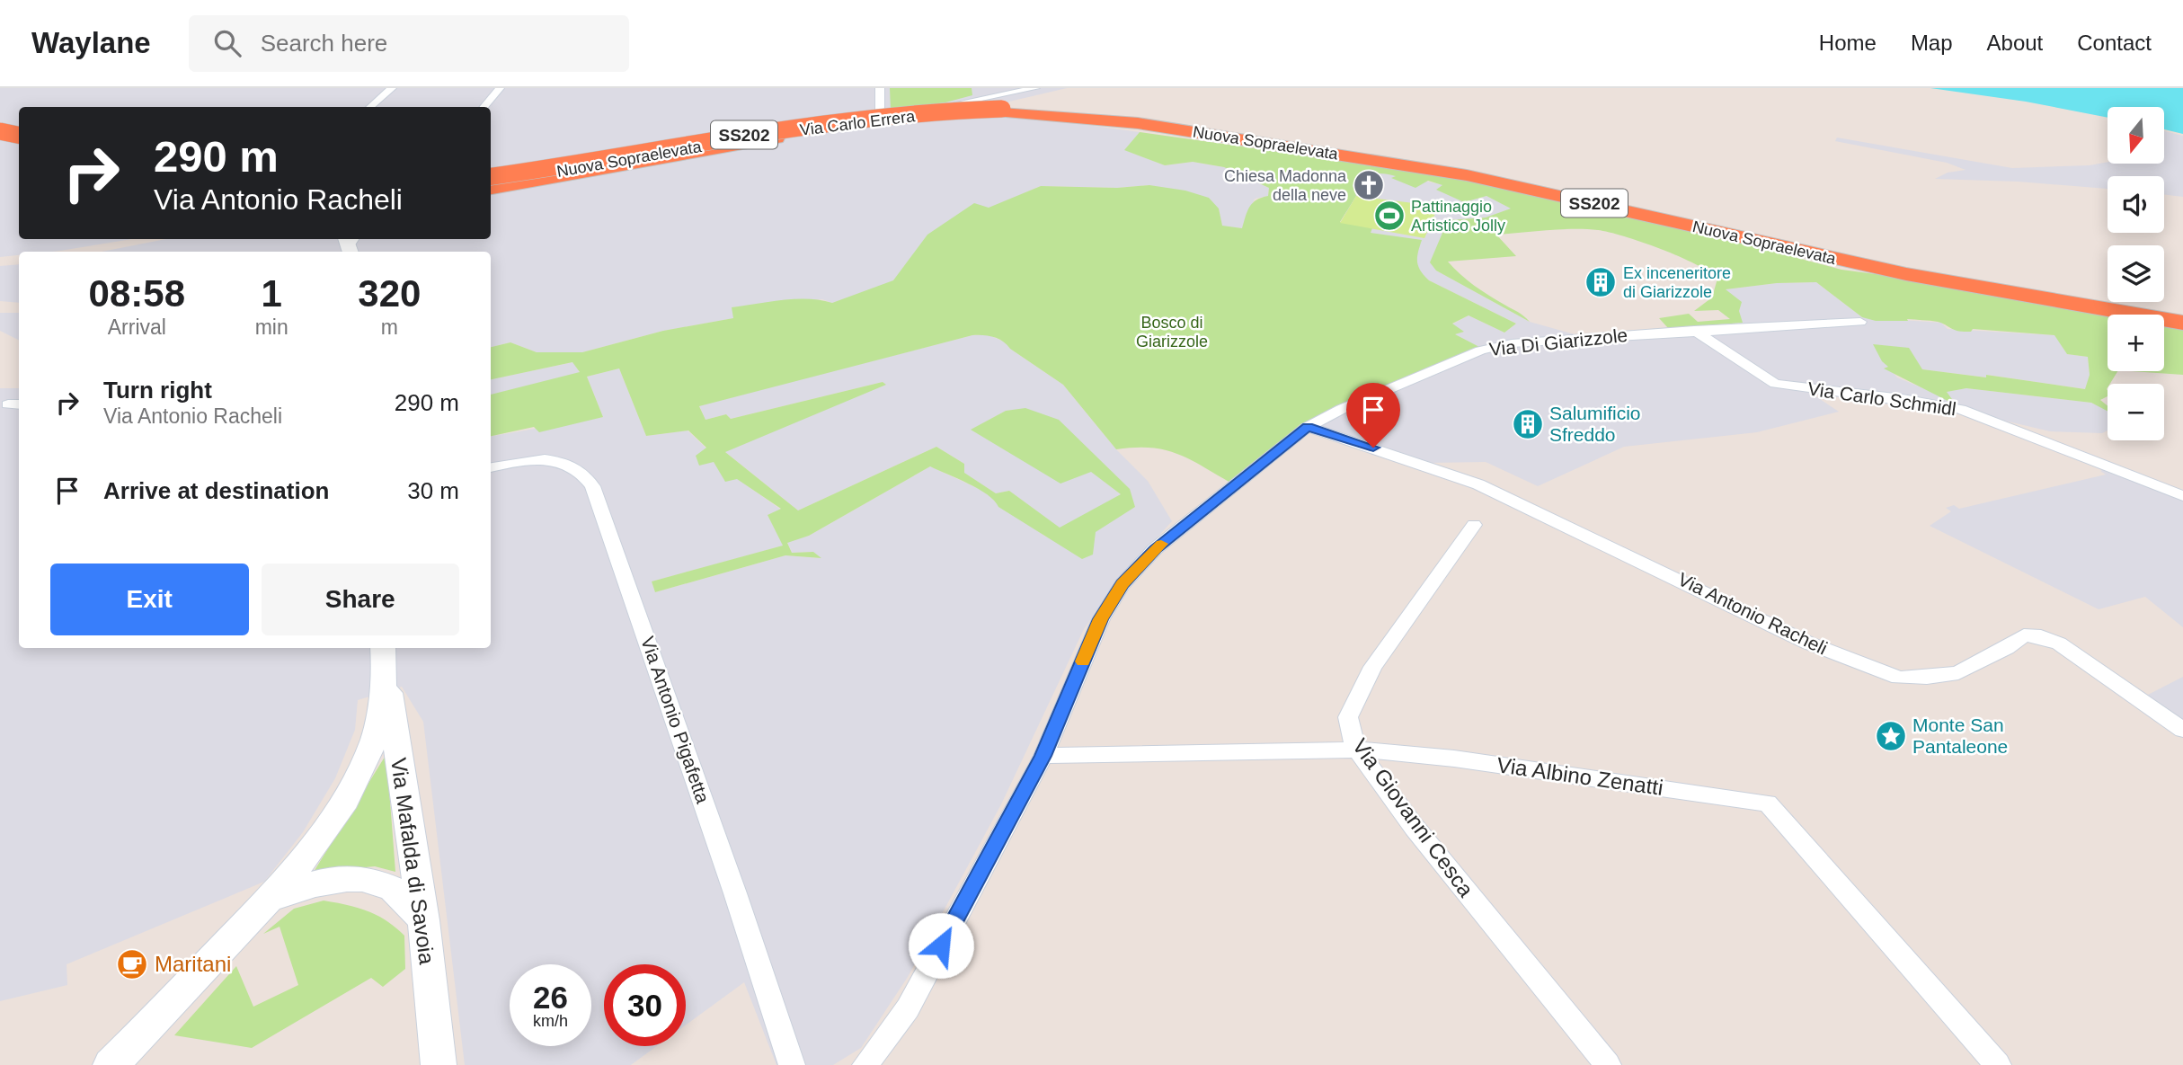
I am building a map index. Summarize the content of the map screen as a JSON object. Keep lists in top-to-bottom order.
{
  "streets": {
    "highway": ["SS202", "Nuova Sopraelevata"],
    "street": [
      "Via Carlo Errera",
      "Via Di Giarizzole",
      "Via Carlo Schmidl",
      "Via Antonio Racheli",
      "Via Antonio Pigafetta",
      "Via Albino Zenatti",
      "Via Giovanni Cesca",
      "Via Mafalda di Savoia"
    ]
  },
  "crossings": [
    ["Via Carlo Errera", "Nuova Sopraelevata"],
    ["Via Di Giarizzole", "Via Carlo Schmidl"],
    ["Via Di Giarizzole", "Via Antonio Racheli"],
    ["Via Di Giarizzole", "Via Albino Zenatti"],
    ["Via Albino Zenatti", "Via Giovanni Cesca"]
  ],
  "parks": ["Bosco di Giarizzole"],
  "places": {
    "church": ["Chiesa Madonna della neve"],
    "sports": ["Pattinaggio Artistico Jolly"],
    "building": ["Ex inceneritore di Giarizzole", "Salumificio Sfreddo"],
    "place": ["Monte San Pantaleone"],
    "cafe": ["Maritani"]
  },
  "north": "bottom",
  "page": {
    "header": "Waylane",
    "search": "Search here",
    "nav": [
      "Home",
      "Map",
      "About",
      "Contact"
    ],
    "map_buttons": ["+", "−"],
    "turn": ["290 m", "Via Antonio Racheli"],
    "eta": [
      "08:58",
      "Arrival",
      "1",
      "min",
      "320",
      "m"
    ],
    "list": [
      {
        "name": "Turn right",
        "note": "Via Antonio Racheli",
        "value": "290 m"
      },
      {
        "name": "Arrive at destination",
        "value": "30 m"
      }
    ],
    "buttons": ["Exit", "Share"],
    "speed": "26 km/h",
    "limit": "30"
  }
}
